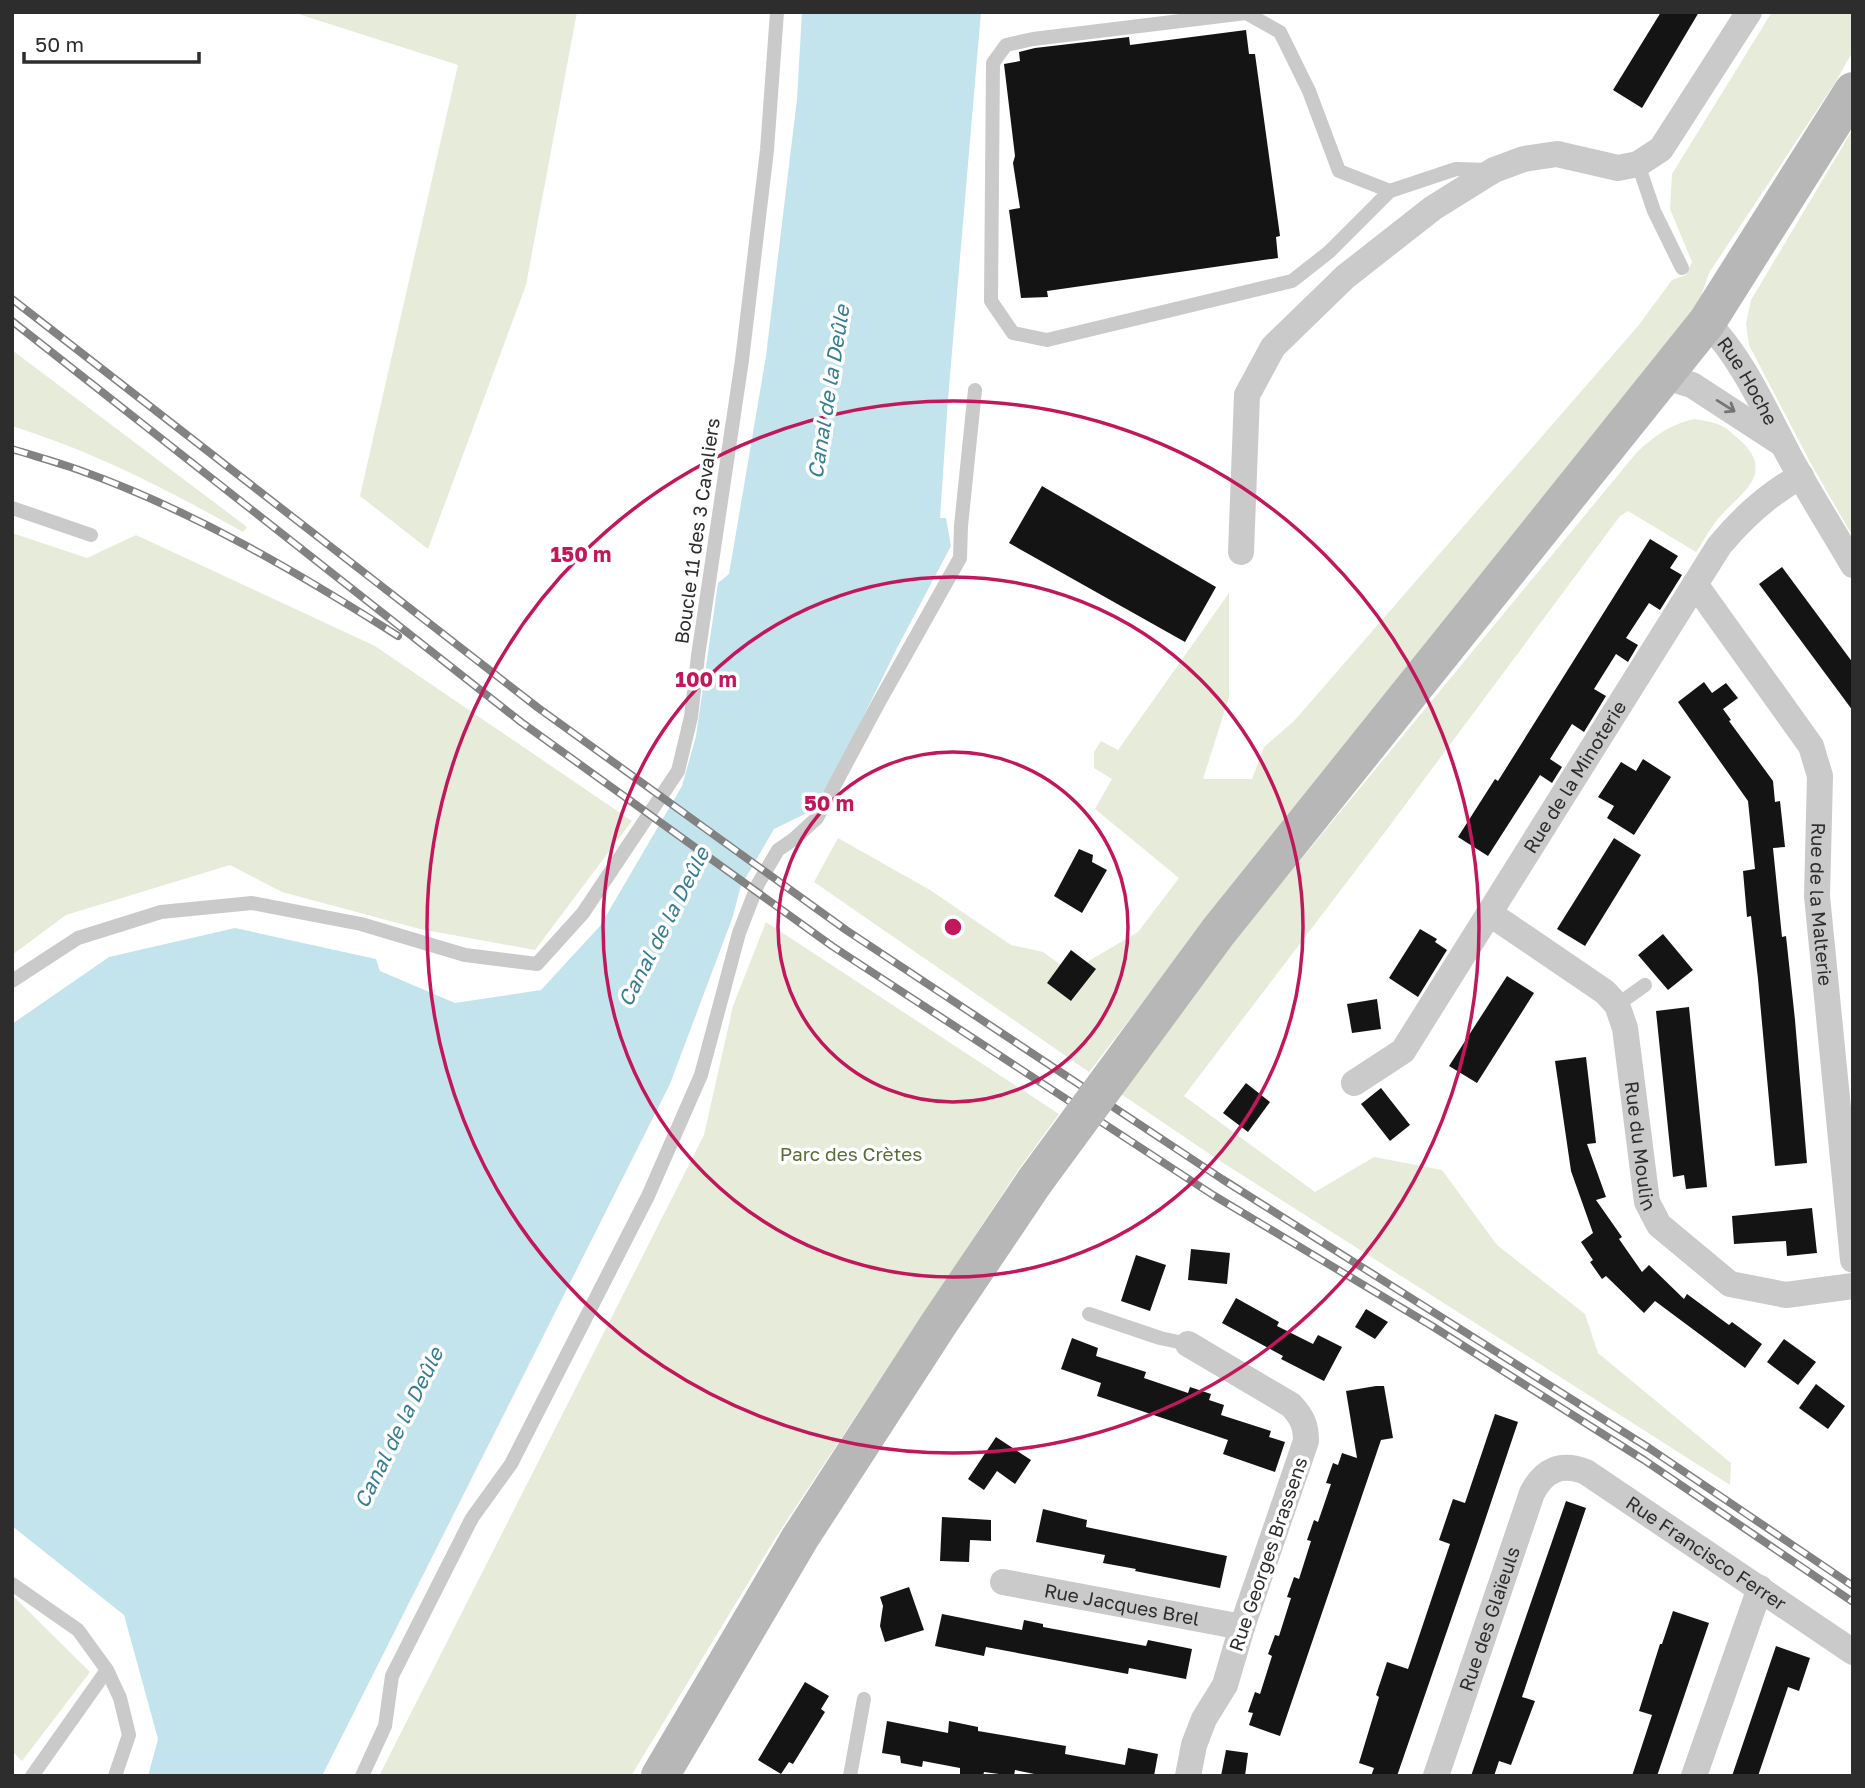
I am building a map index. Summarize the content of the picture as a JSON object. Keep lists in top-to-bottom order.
{
  "streets": {
    "street": [
      "Rue Hoche",
      "Rue de la Minoterie",
      "Rue de la Malterie",
      "Rue du Moulin",
      "Rue Francisco Ferrer",
      "Rue Georges Brassens",
      "Rue Jacques Brel",
      "Rue des Glaïeuls"
    ],
    "lane": ["Boucle 11 des 3 Cavaliers"]
  },
  "crossings": [
    ["Rue Hoche", "Rue de la Minoterie"],
    ["Rue de la Minoterie", "Rue de la Malterie"],
    ["Rue Francisco Ferrer", "Rue des Glaïeuls"],
    ["Rue Georges Brassens", "Rue Jacques Brel"]
  ],
  "water": ["Canal de la Deûle"],
  "parks": ["Parc des Crètes"],
  "scale_bar": "50 m",
  "rings": ["150 m", "100 m", "50 m"]
}
